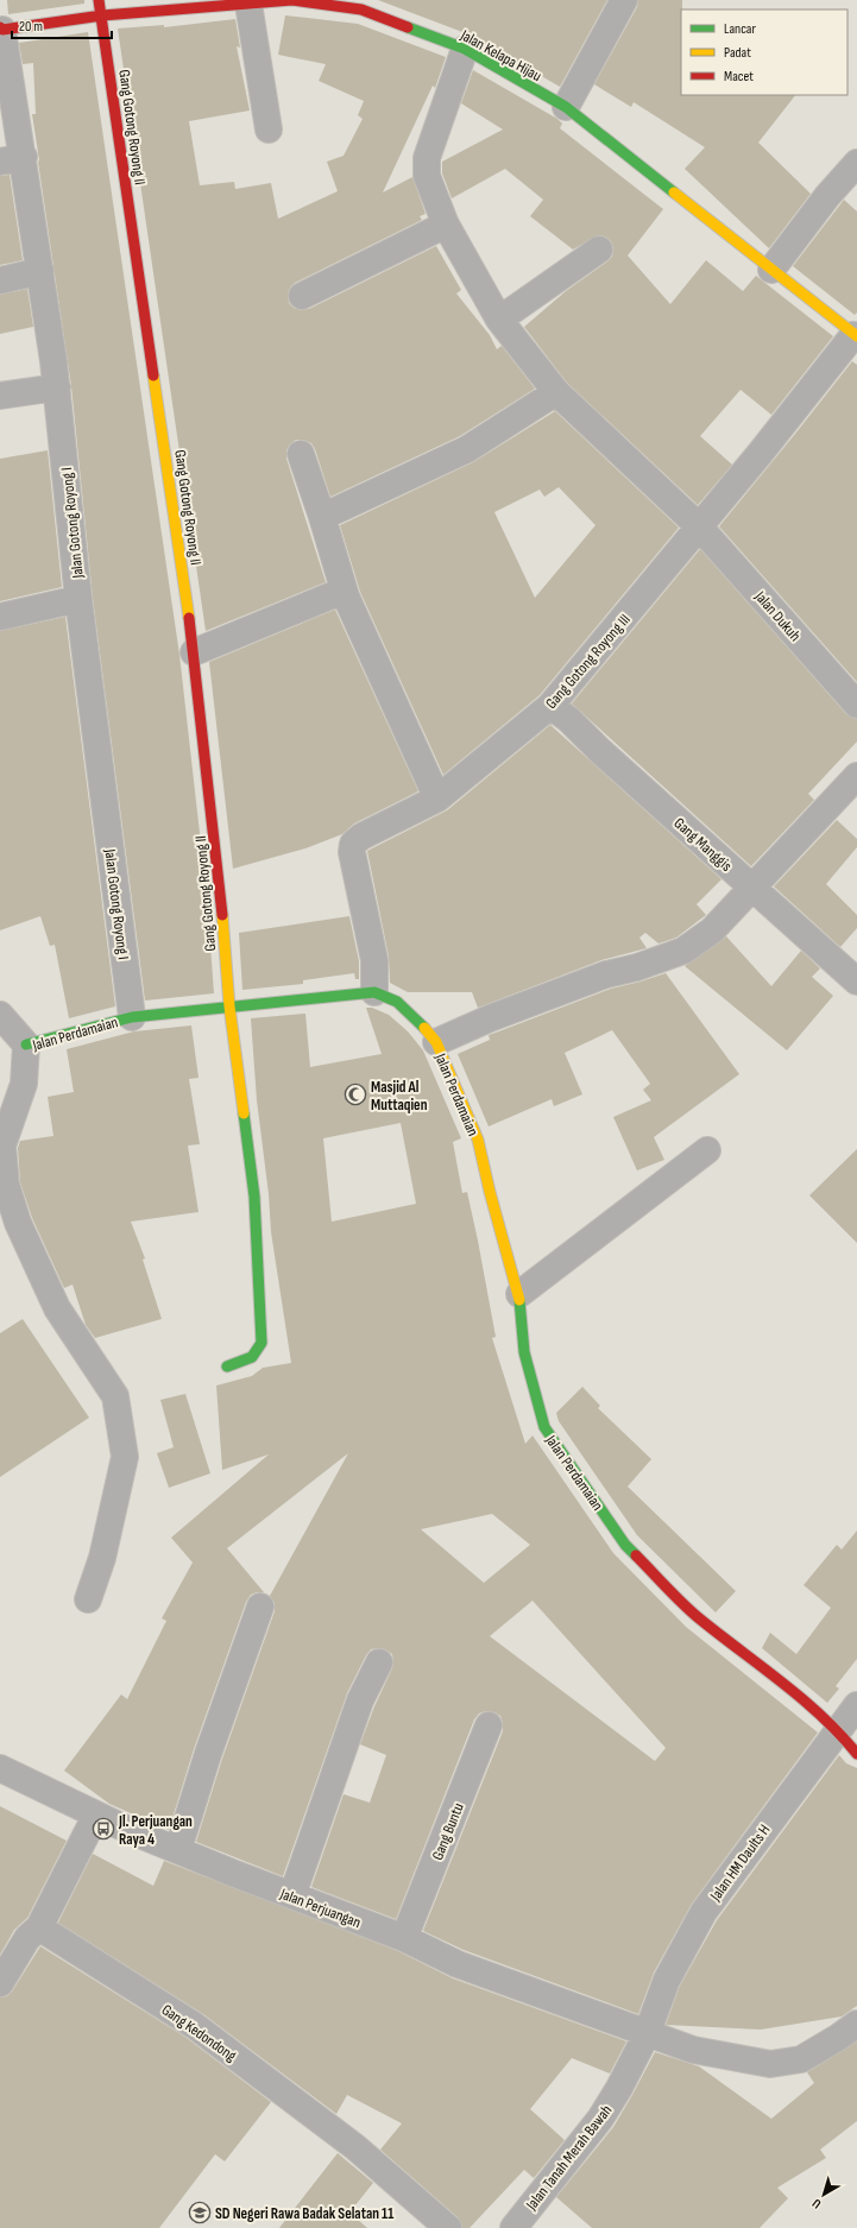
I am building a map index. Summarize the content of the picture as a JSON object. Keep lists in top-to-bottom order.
{
  "streets": {
    "street": [
      "Jalan Kelapa Hijau",
      "Gang Gotong Royong II",
      "Jalan Gotong Royong I",
      "Jalan Dukuh",
      "Gang Gotong Royong III",
      "Gang Manggis",
      "Jalan Perdamaian",
      "Gang Buntu",
      "Jalan HM Daults H",
      "Jalan Perjuangan",
      "Gang Kedondong",
      "Jalan Tanah Merah Bawah"
    ]
  },
  "crossings": [
    ["Jalan Kelapa Hijau", "Gang Gotong Royong II"],
    ["Jalan Kelapa Hijau", "Jalan Gotong Royong I"],
    ["Jalan Kelapa Hijau", "Jalan Dukuh"],
    ["Jalan Kelapa Hijau", "Gang Gotong Royong III"],
    ["Gang Gotong Royong II", "Jalan Perdamaian"],
    ["Jalan Gotong Royong I", "Jalan Perdamaian"],
    ["Jalan Dukuh", "Gang Gotong Royong III"],
    ["Gang Gotong Royong III", "Gang Manggis"],
    ["Gang Gotong Royong III", "Jalan Perdamaian"],
    ["Jalan Perdamaian", "Jalan HM Daults H"],
    ["Gang Buntu", "Jalan Perjuangan"],
    ["Jalan HM Daults H", "Jalan Perjuangan"],
    ["Jalan HM Daults H", "Jalan Tanah Merah Bawah"],
    ["Jalan Perjuangan", "Jalan Tanah Merah Bawah"]
  ],
  "places": {
    "mosque": ["Masjid Al Muttaqien"],
    "bus stop": ["Jl. Perjuangan Raya 4"],
    "school or university": ["SD Negeri Rawa Badak Selatan 11"]
  },
  "legend": ["Lancar", "Padat", "Macet"],
  "scale_bar": "20 m",
  "north": "bottom left"
}
